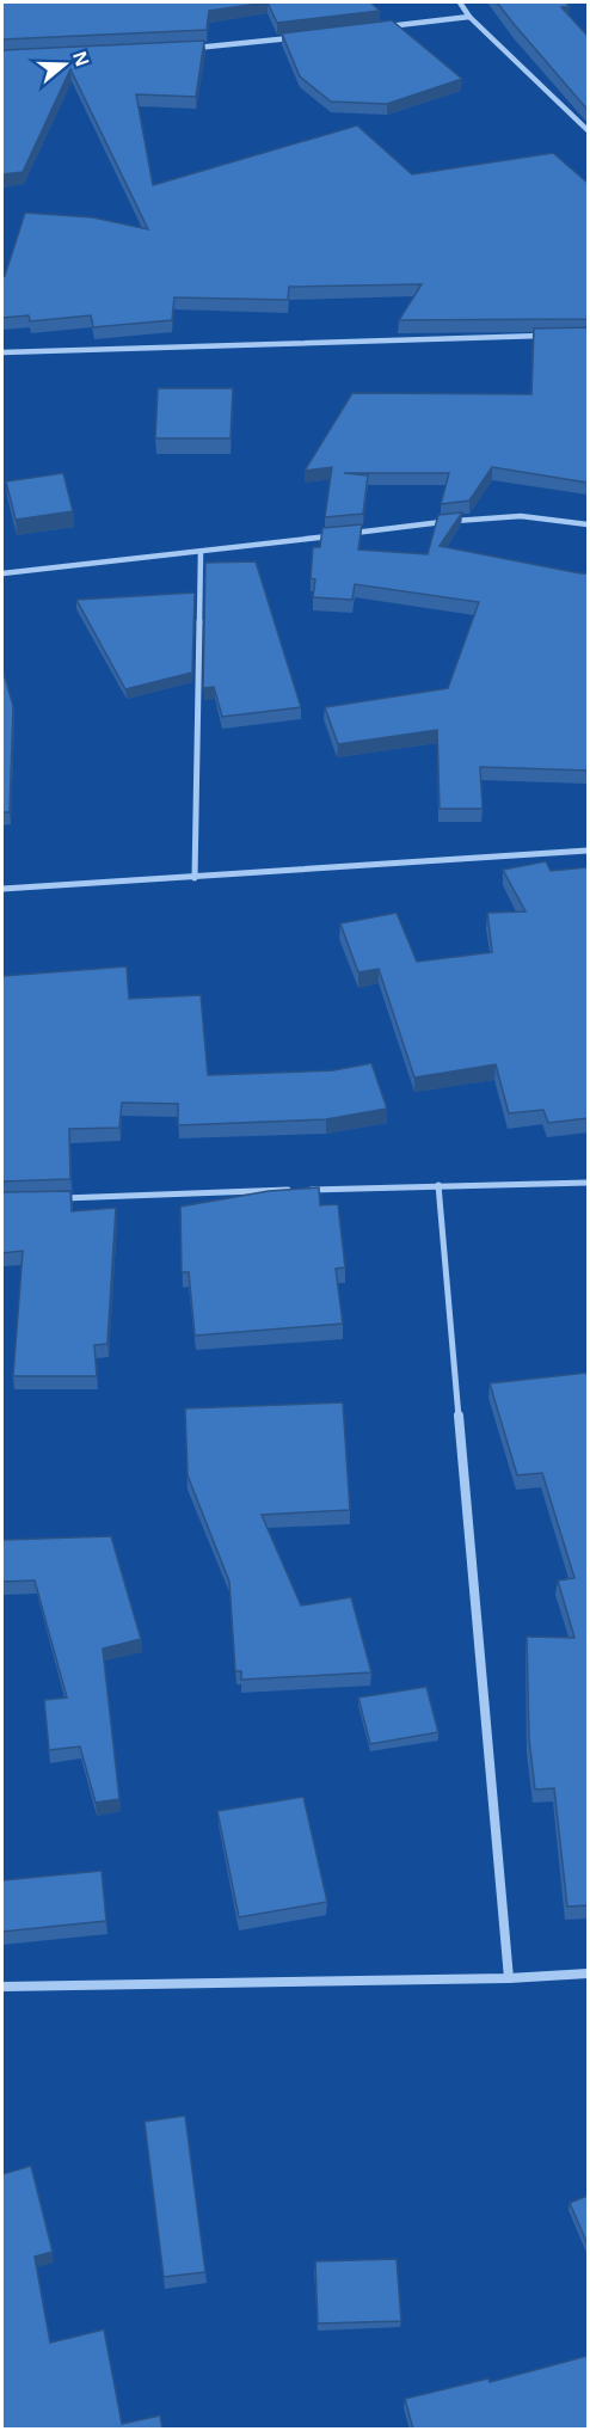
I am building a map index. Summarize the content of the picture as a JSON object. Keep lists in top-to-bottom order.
{
  "north": "right"
}
